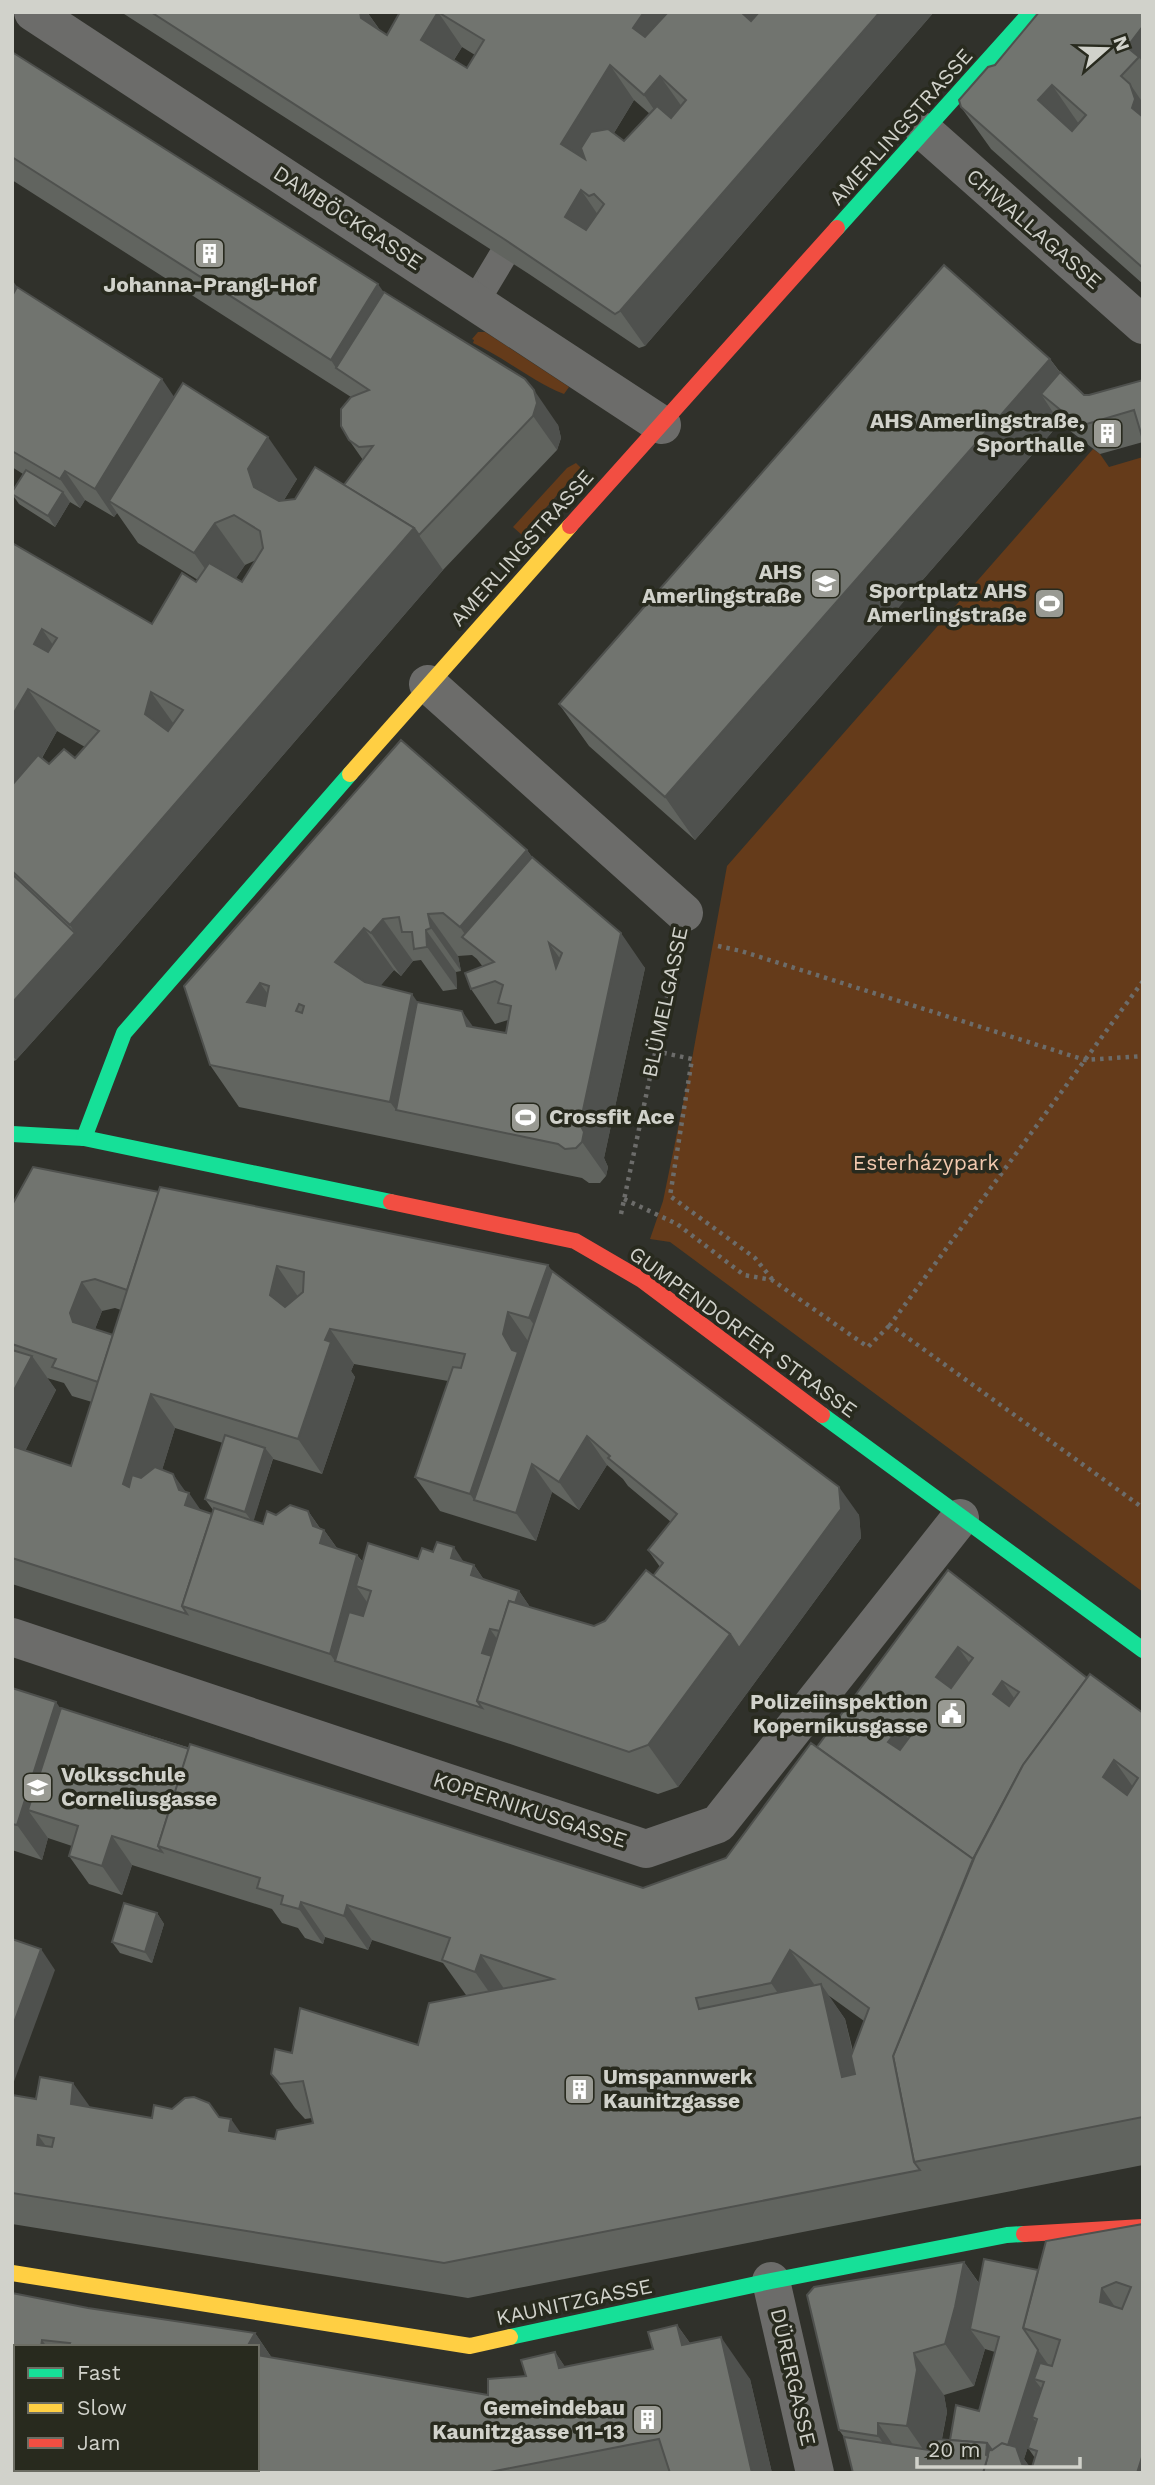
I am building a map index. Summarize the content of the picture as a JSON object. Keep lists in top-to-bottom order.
{
  "streets": {
    "street": [
      "AMERLINGSTRASSE",
      "DAMBÖCKGASSE",
      "CHWALLAGASSE",
      "BLÜMELGASSE",
      "GUMPENDORFER STRASSE",
      "KOPERNIKUSGASSE",
      "KAUNITZGASSE",
      "DÜRERGASSE"
    ]
  },
  "crossings": [
    ["AMERLINGSTRASSE", "DAMBÖCKGASSE"],
    ["AMERLINGSTRASSE", "CHWALLAGASSE"],
    ["AMERLINGSTRASSE", "BLÜMELGASSE"],
    ["AMERLINGSTRASSE", "GUMPENDORFER STRASSE"],
    ["BLÜMELGASSE", "GUMPENDORFER STRASSE"],
    ["GUMPENDORFER STRASSE", "KOPERNIKUSGASSE"],
    ["KAUNITZGASSE", "DÜRERGASSE"]
  ],
  "parks": ["Esterházypark"],
  "places": {
    "building": [
      "Johanna-Prangl-Hof",
      "AHS Amerlingstraße, Sporthalle",
      "Umspannwerk Kaunitzgasse",
      "Gemeindebau Kaunitzgasse 11-13"
    ],
    "school or university": ["AHS Amerlingstraße", "Volksschule Corneliusgasse"],
    "sports": ["Sportplatz AHS Amerlingstraße", "Crossfit Ace"],
    "public building": ["Polizeiinspektion Kopernikusgasse"]
  },
  "legend": ["Fast", "Slow", "Jam"],
  "scale_bar": "20 m",
  "north": "right"
}
